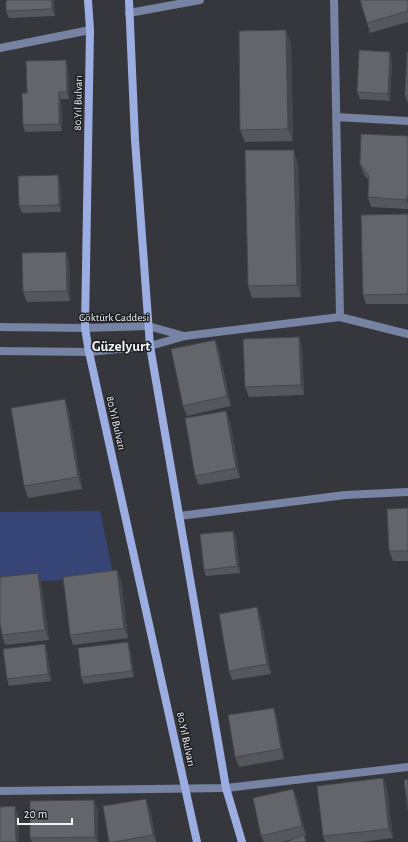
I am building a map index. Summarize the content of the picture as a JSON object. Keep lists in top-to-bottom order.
{
  "streets": {
    "street": ["80.Yıl Bulvarı", "Göktürk Caddesi"]
  },
  "crossings": [
    ["80.Yıl Bulvarı", "Göktürk Caddesi"]
  ],
  "districts": ["Güzelyurt"],
  "scale_bar": "20 m"
}
